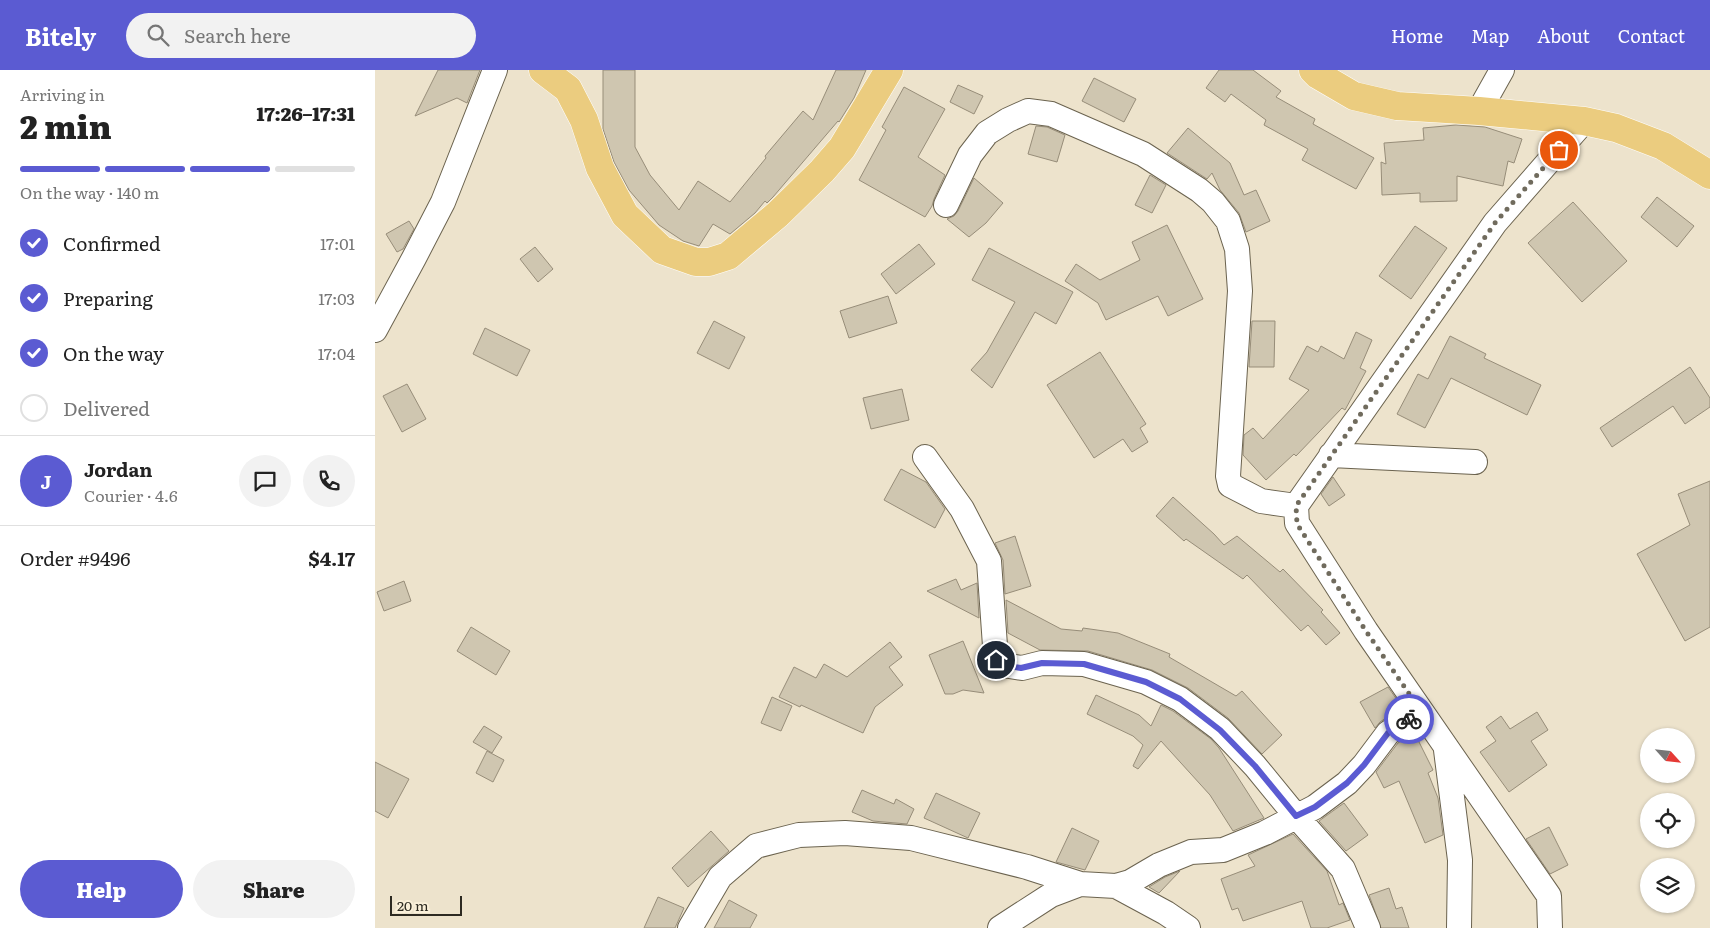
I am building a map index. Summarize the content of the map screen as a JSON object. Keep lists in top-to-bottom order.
{
  "scale_bar": "20 m",
  "north": "bottom right",
  "page": {
    "header": "Bitely",
    "search": "Search here",
    "nav": [
      "Home",
      "Map",
      "About",
      "Contact"
    ],
    "heading": ["2 min", "Arriving in", "17:26–17:31"],
    "panel": [
      "Jordan",
      "Courier · 4.6",
      "Order #9496",
      "$4.17"
    ],
    "bar": "On the way · 140 m",
    "list": [
      ["Confirmed", "17:01"],
      ["Preparing", "17:03"],
      ["On the way", "17:04"],
      "Delivered"
    ],
    "round": "J",
    "buttons": ["Help", "Share"],
    "scale": "20 m"
  }
}
